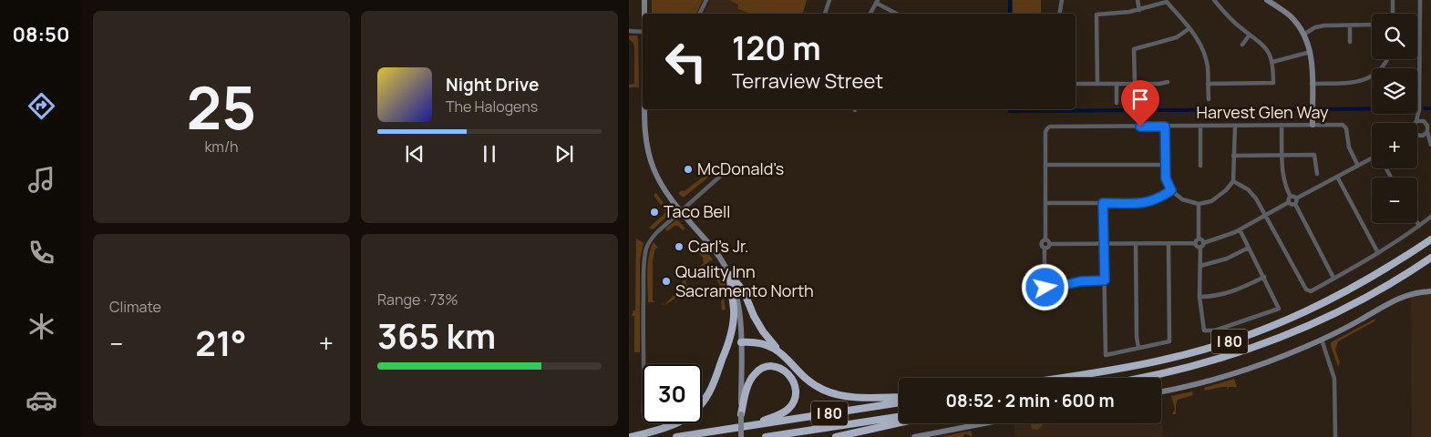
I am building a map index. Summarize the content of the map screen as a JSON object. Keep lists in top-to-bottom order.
{
  "streets": {
    "highway": ["I 80"],
    "street": ["Harvest Glen Way"]
  },
  "places": [
    "McDonald's",
    "Taco Bell",
    "Carl's Jr.",
    "Quality Inn Sacramento North"
  ],
  "page": {
    "tabs": "08:50",
    "tile": [
      ["25", "km/h"],
      "Climate",
      ["Range · 73%", "365 km"]
    ],
    "map_buttons": ["+", "−"],
    "turn": ["120 m", "Terraview Street"],
    "song": ["Night Drive", "The Halogens"],
    "heat": ["−", "21°", "+"],
    "limit": "30",
    "trip": "08:52 · 2 min · 600 m"
  }
}
